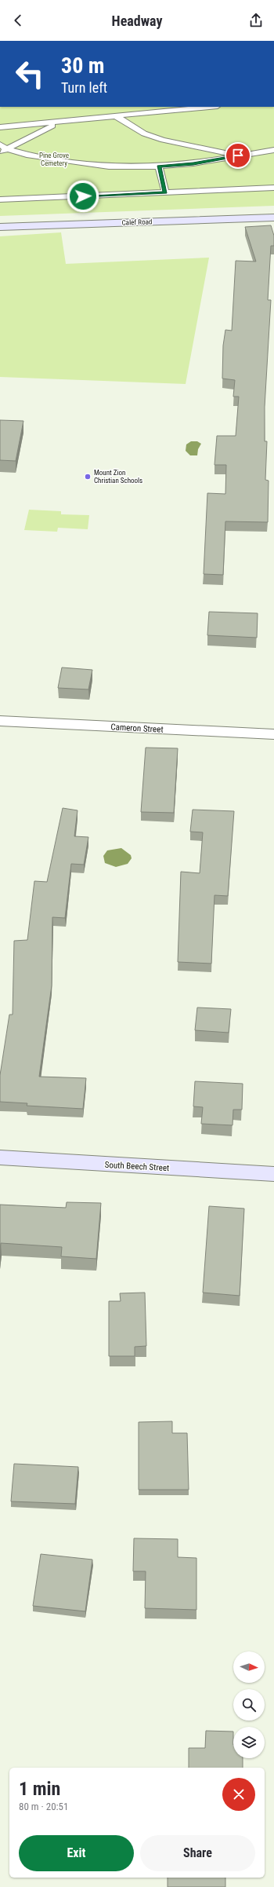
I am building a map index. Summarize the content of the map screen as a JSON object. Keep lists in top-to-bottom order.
{
  "streets": {
    "main road": ["Calef Road", "South Beech Street"],
    "street": ["Cameron Street"]
  },
  "parks": ["Pine Grove Cemetery"],
  "places": ["Mount Zion Christian Schools"],
  "north": "right",
  "page": {
    "header": "Headway",
    "turn": ["30 m", "Turn left"],
    "heading": ["1 min", "80 m · 20:51"],
    "buttons": ["Exit", "Share"]
  }
}
